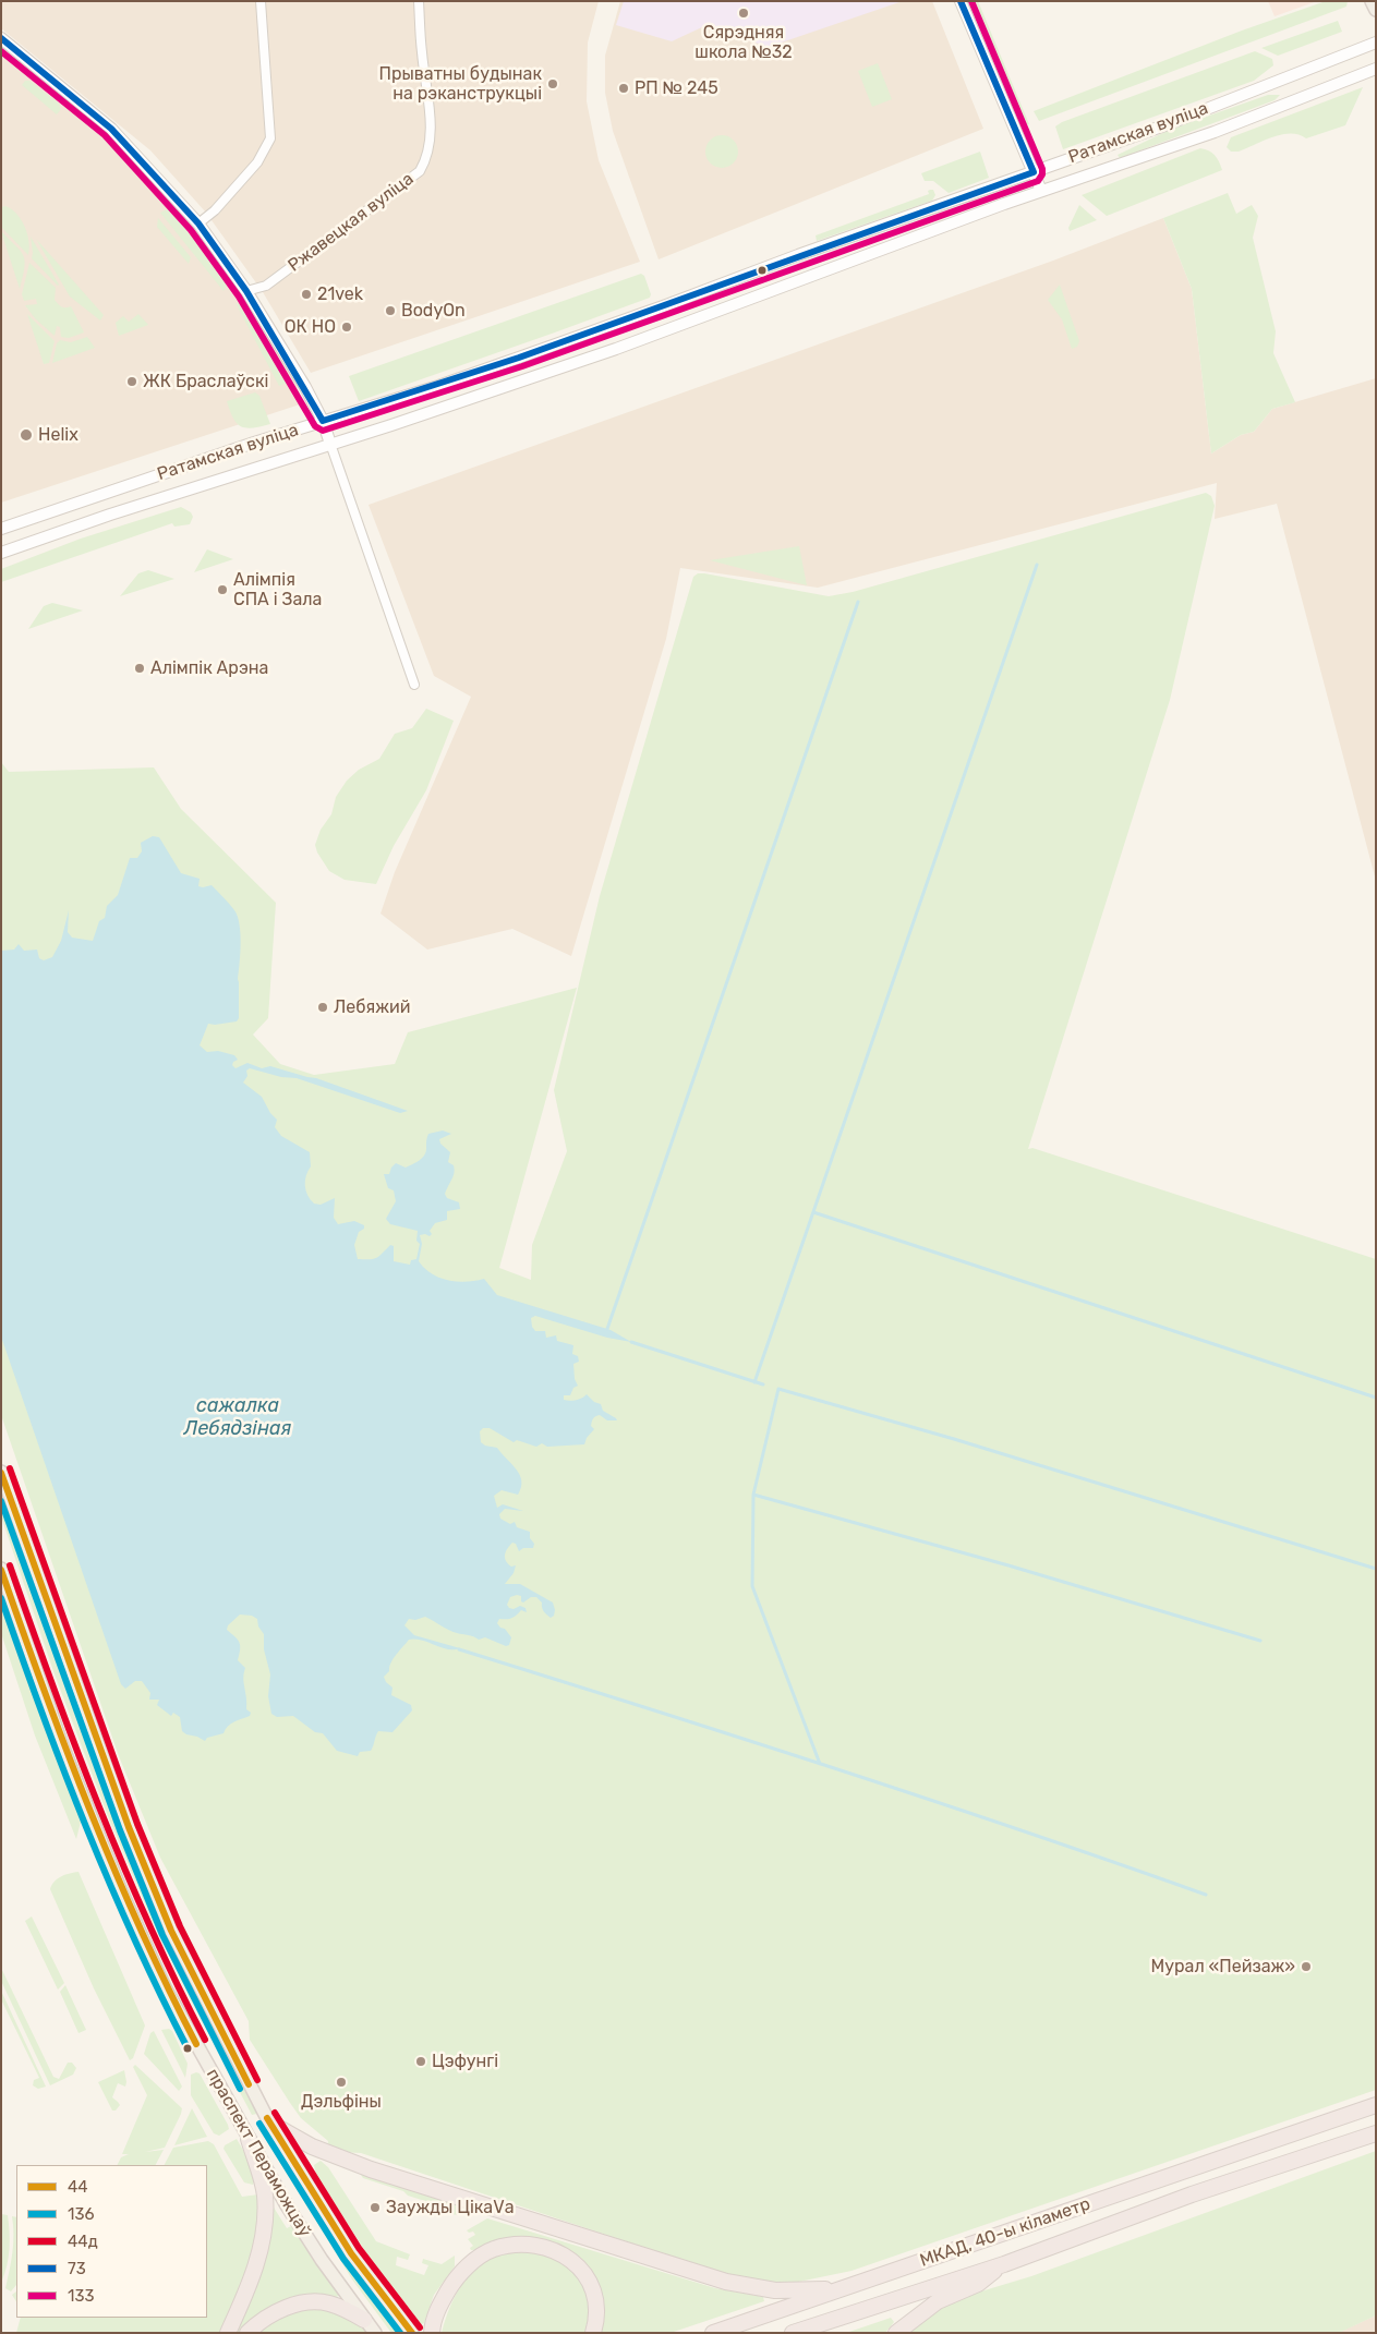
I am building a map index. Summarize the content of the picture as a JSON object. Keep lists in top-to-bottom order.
{
  "streets": {
    "highway": ["МКАД, 40-ы кіламетр"],
    "main road": ["Ратамская вуліца", "праспект Пераможцаў"],
    "street": ["Ржавецкая вуліца"]
  },
  "water": ["сажалка Лебядзіная"],
  "places": [
    "Сярэдняя школа №32",
    "Прыватны будынак на рэканструкцыі",
    "РП № 245",
    "21vek",
    "BodyOn",
    "ОК НО",
    "ЖК Браслаўскі",
    "Helix",
    "Алімпія СПА і Зала",
    "Алімпік Арэна",
    "Лебяжий",
    "Мурал «Пейзаж»",
    "Цэфунгі",
    "Дэльфіны",
    "Заужды ЦікаVа"
  ],
  "lines": [
    "transit line 73",
    "transit line 133",
    "transit line 44д",
    "transit line 44",
    "transit line 136"
  ],
  "legend": [
    "44",
    "136",
    "44д",
    "73",
    "133"
  ]
}
